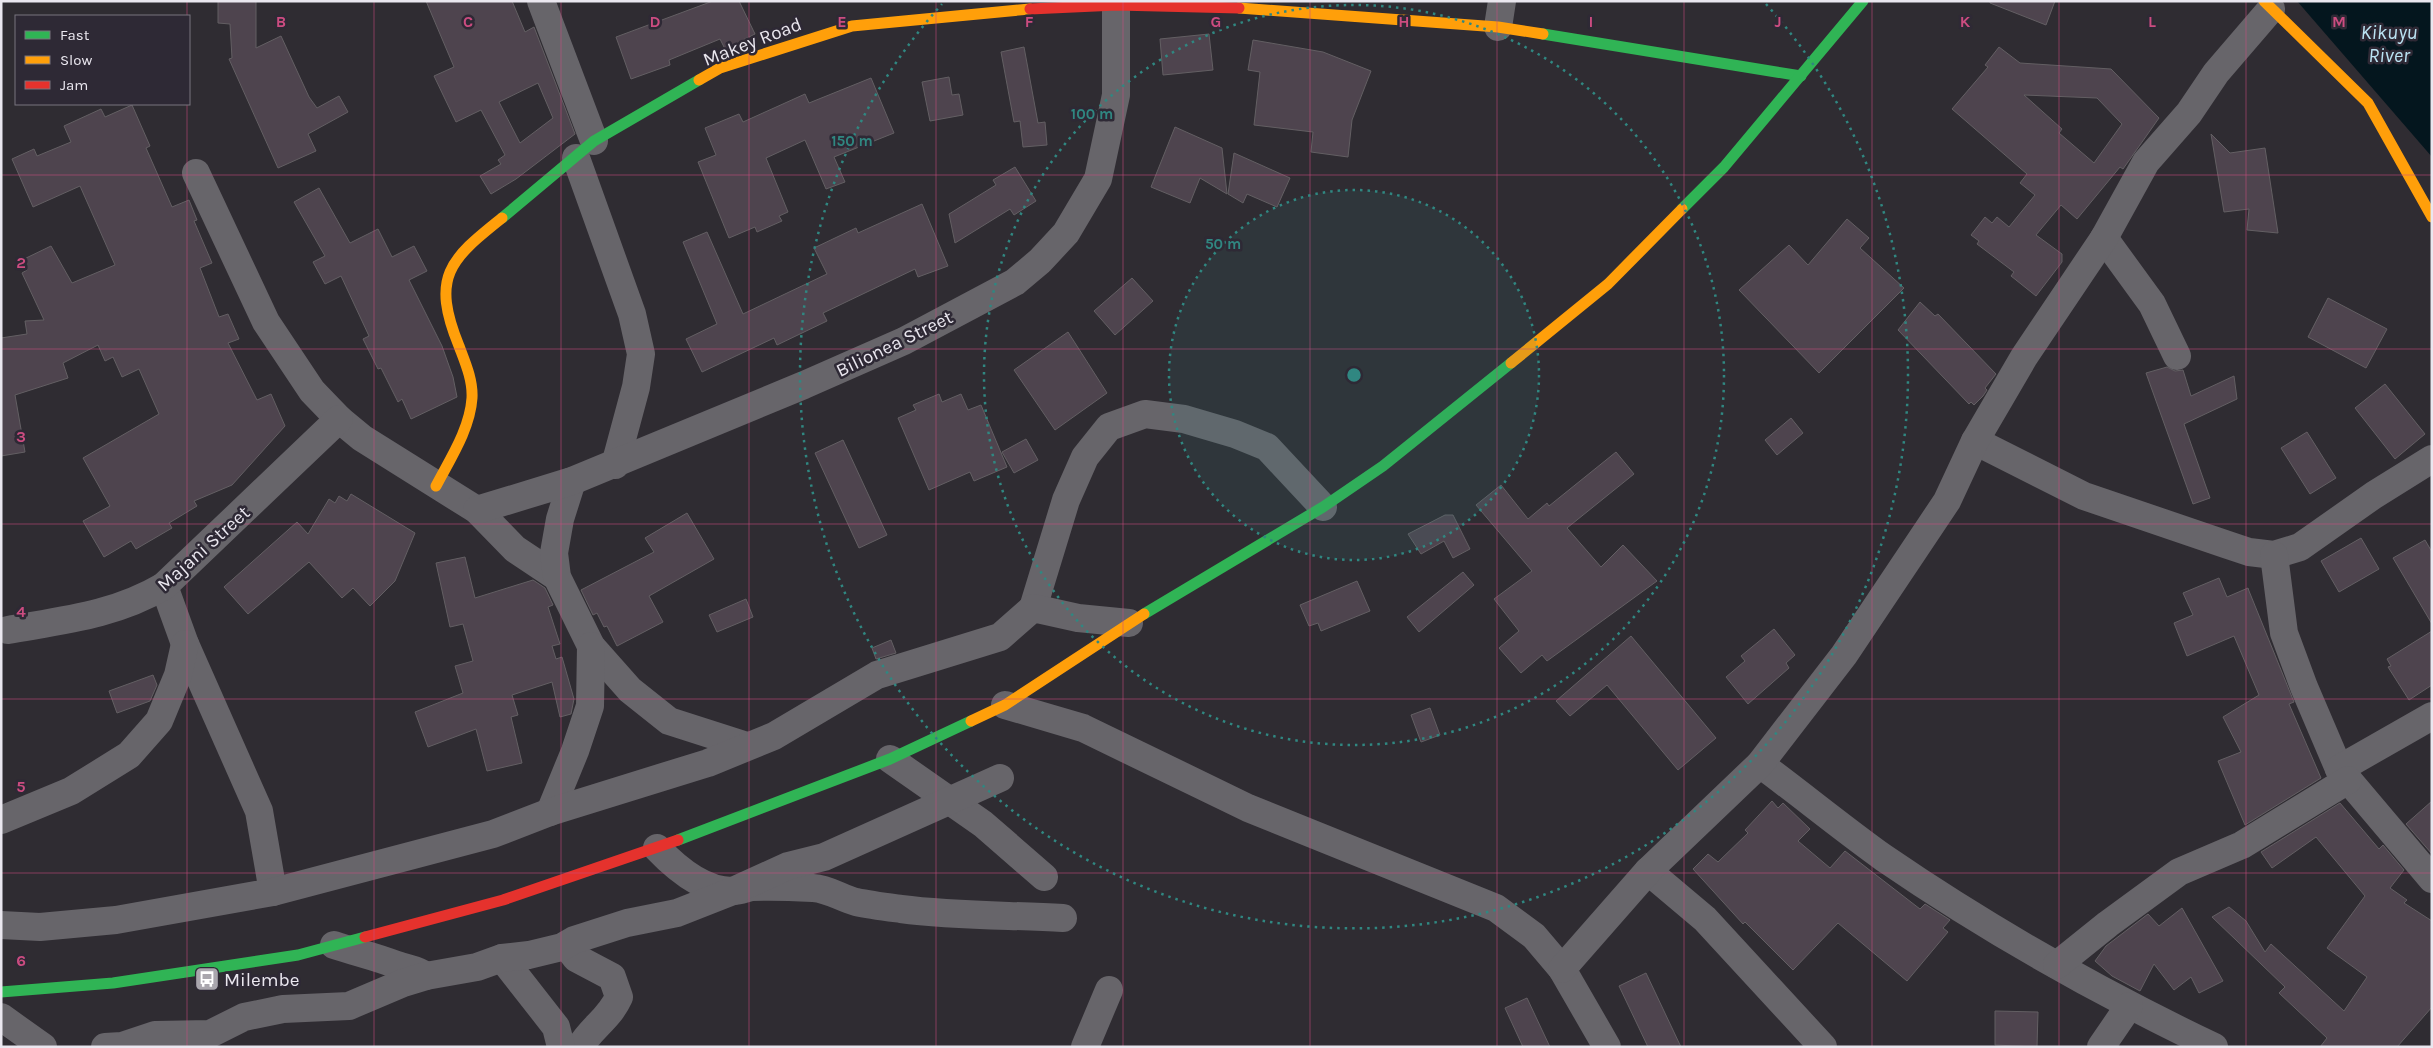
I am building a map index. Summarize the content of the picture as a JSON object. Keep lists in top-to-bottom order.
{
  "streets": {
    "main road": ["Makey Road"],
    "street": ["Bilionea Street", "Majani Street"]
  },
  "crossings": [
    ["Makey Road", "Bilionea Street"]
  ],
  "water": ["Kikuyu River"],
  "places": {
    "bus stop": ["Milembe"]
  },
  "legend": ["Fast", "Slow", "Jam"],
  "grid": {
    "columns": [
      "B",
      "C",
      "D",
      "E",
      "F",
      "G",
      "H",
      "I",
      "J",
      "K",
      "L",
      "M"
    ],
    "rows": [
      "2",
      "3",
      "4",
      "5",
      "6"
    ]
  },
  "rings": ["100 m", "150 m", "50 m"]
}
